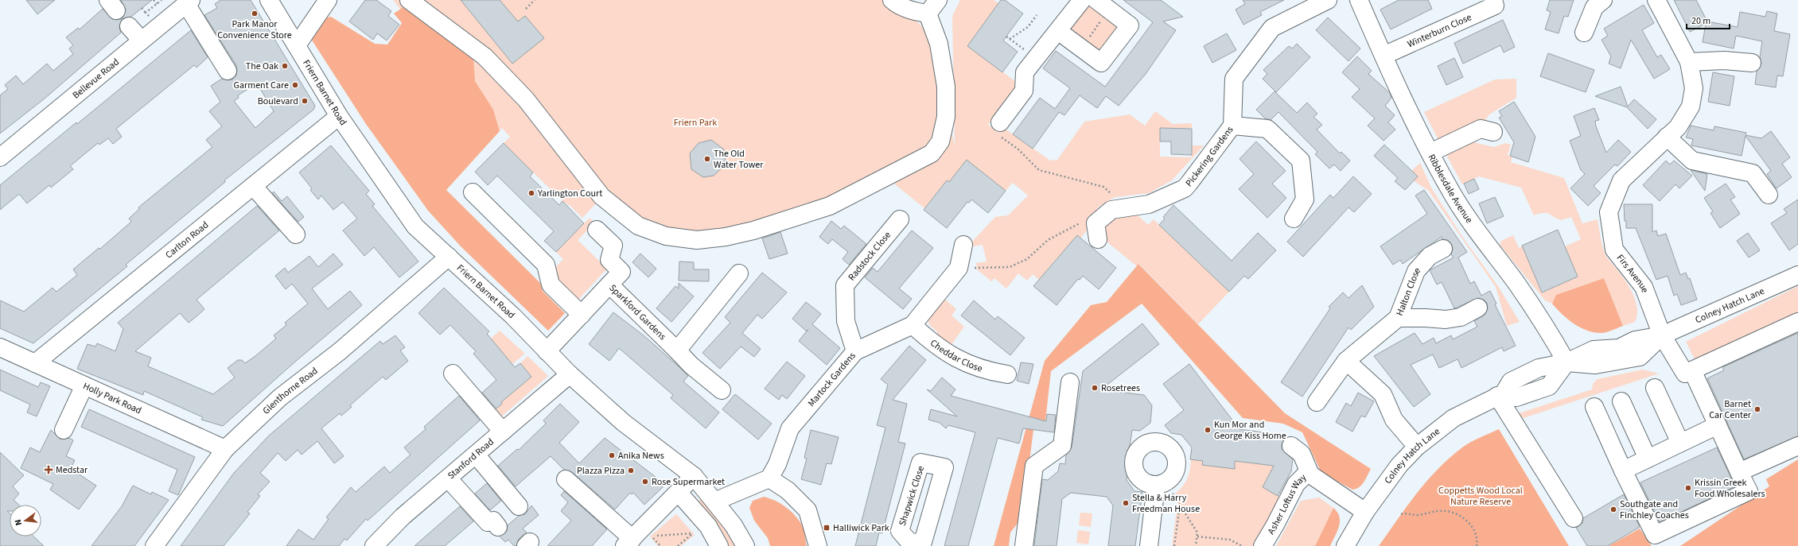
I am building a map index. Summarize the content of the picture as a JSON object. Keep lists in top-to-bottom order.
{
  "streets": {
    "street": [
      "Winterburn Close",
      "Bellevue Road",
      "Friern Barnet Road",
      "Pickering Gardens",
      "Ribblesdale Avenue",
      "Carlton Road",
      "Radstock Close",
      "Firs Avenue",
      "Halton Close",
      "Colney Hatch Lane",
      "Sparkford Gardens",
      "Cheddar Close",
      "Martock Gardens",
      "Glenthorne Road",
      "Holly Park Road",
      "Stanford Road",
      "Asher Loftus Way"
    ]
  },
  "crossings": [
    ["Winterburn Close", "Ribblesdale Avenue"],
    ["Friern Barnet Road", "Carlton Road"],
    ["Friern Barnet Road", "Sparkford Gardens"],
    ["Friern Barnet Road", "Glenthorne Road"],
    ["Friern Barnet Road", "Stanford Road"],
    ["Ribblesdale Avenue", "Colney Hatch Lane"],
    ["Carlton Road", "Holly Park Road"],
    ["Radstock Close", "Martock Gardens"],
    ["Firs Avenue", "Colney Hatch Lane"],
    ["Colney Hatch Lane", "Asher Loftus Way"],
    ["Cheddar Close", "Martock Gardens"],
    ["Glenthorne Road", "Holly Park Road"]
  ],
  "parks": ["Friern Park", "Coppetts Wood Local Nature Reserve"],
  "places": {
    "other": [
      "Park Manor Convenience Store",
      "The Oak",
      "Garment Care",
      "Boulevard",
      "The Old Water Tower",
      "Yarlington Court",
      "Rosetrees",
      "Barnet Car Center",
      "Kun Mor and George Kiss Home",
      "Anika News",
      "Plazza Pizza",
      "Rose Supermarket",
      "Krissin Greek Food Wholesalers",
      "Stella & Harry Freedman House",
      "Southgate and Finchley Coaches"
    ],
    "health": ["Medstar"],
    "transit": ["Halliwick Park"]
  },
  "scale_bar": "20 m",
  "north": "left"
}
